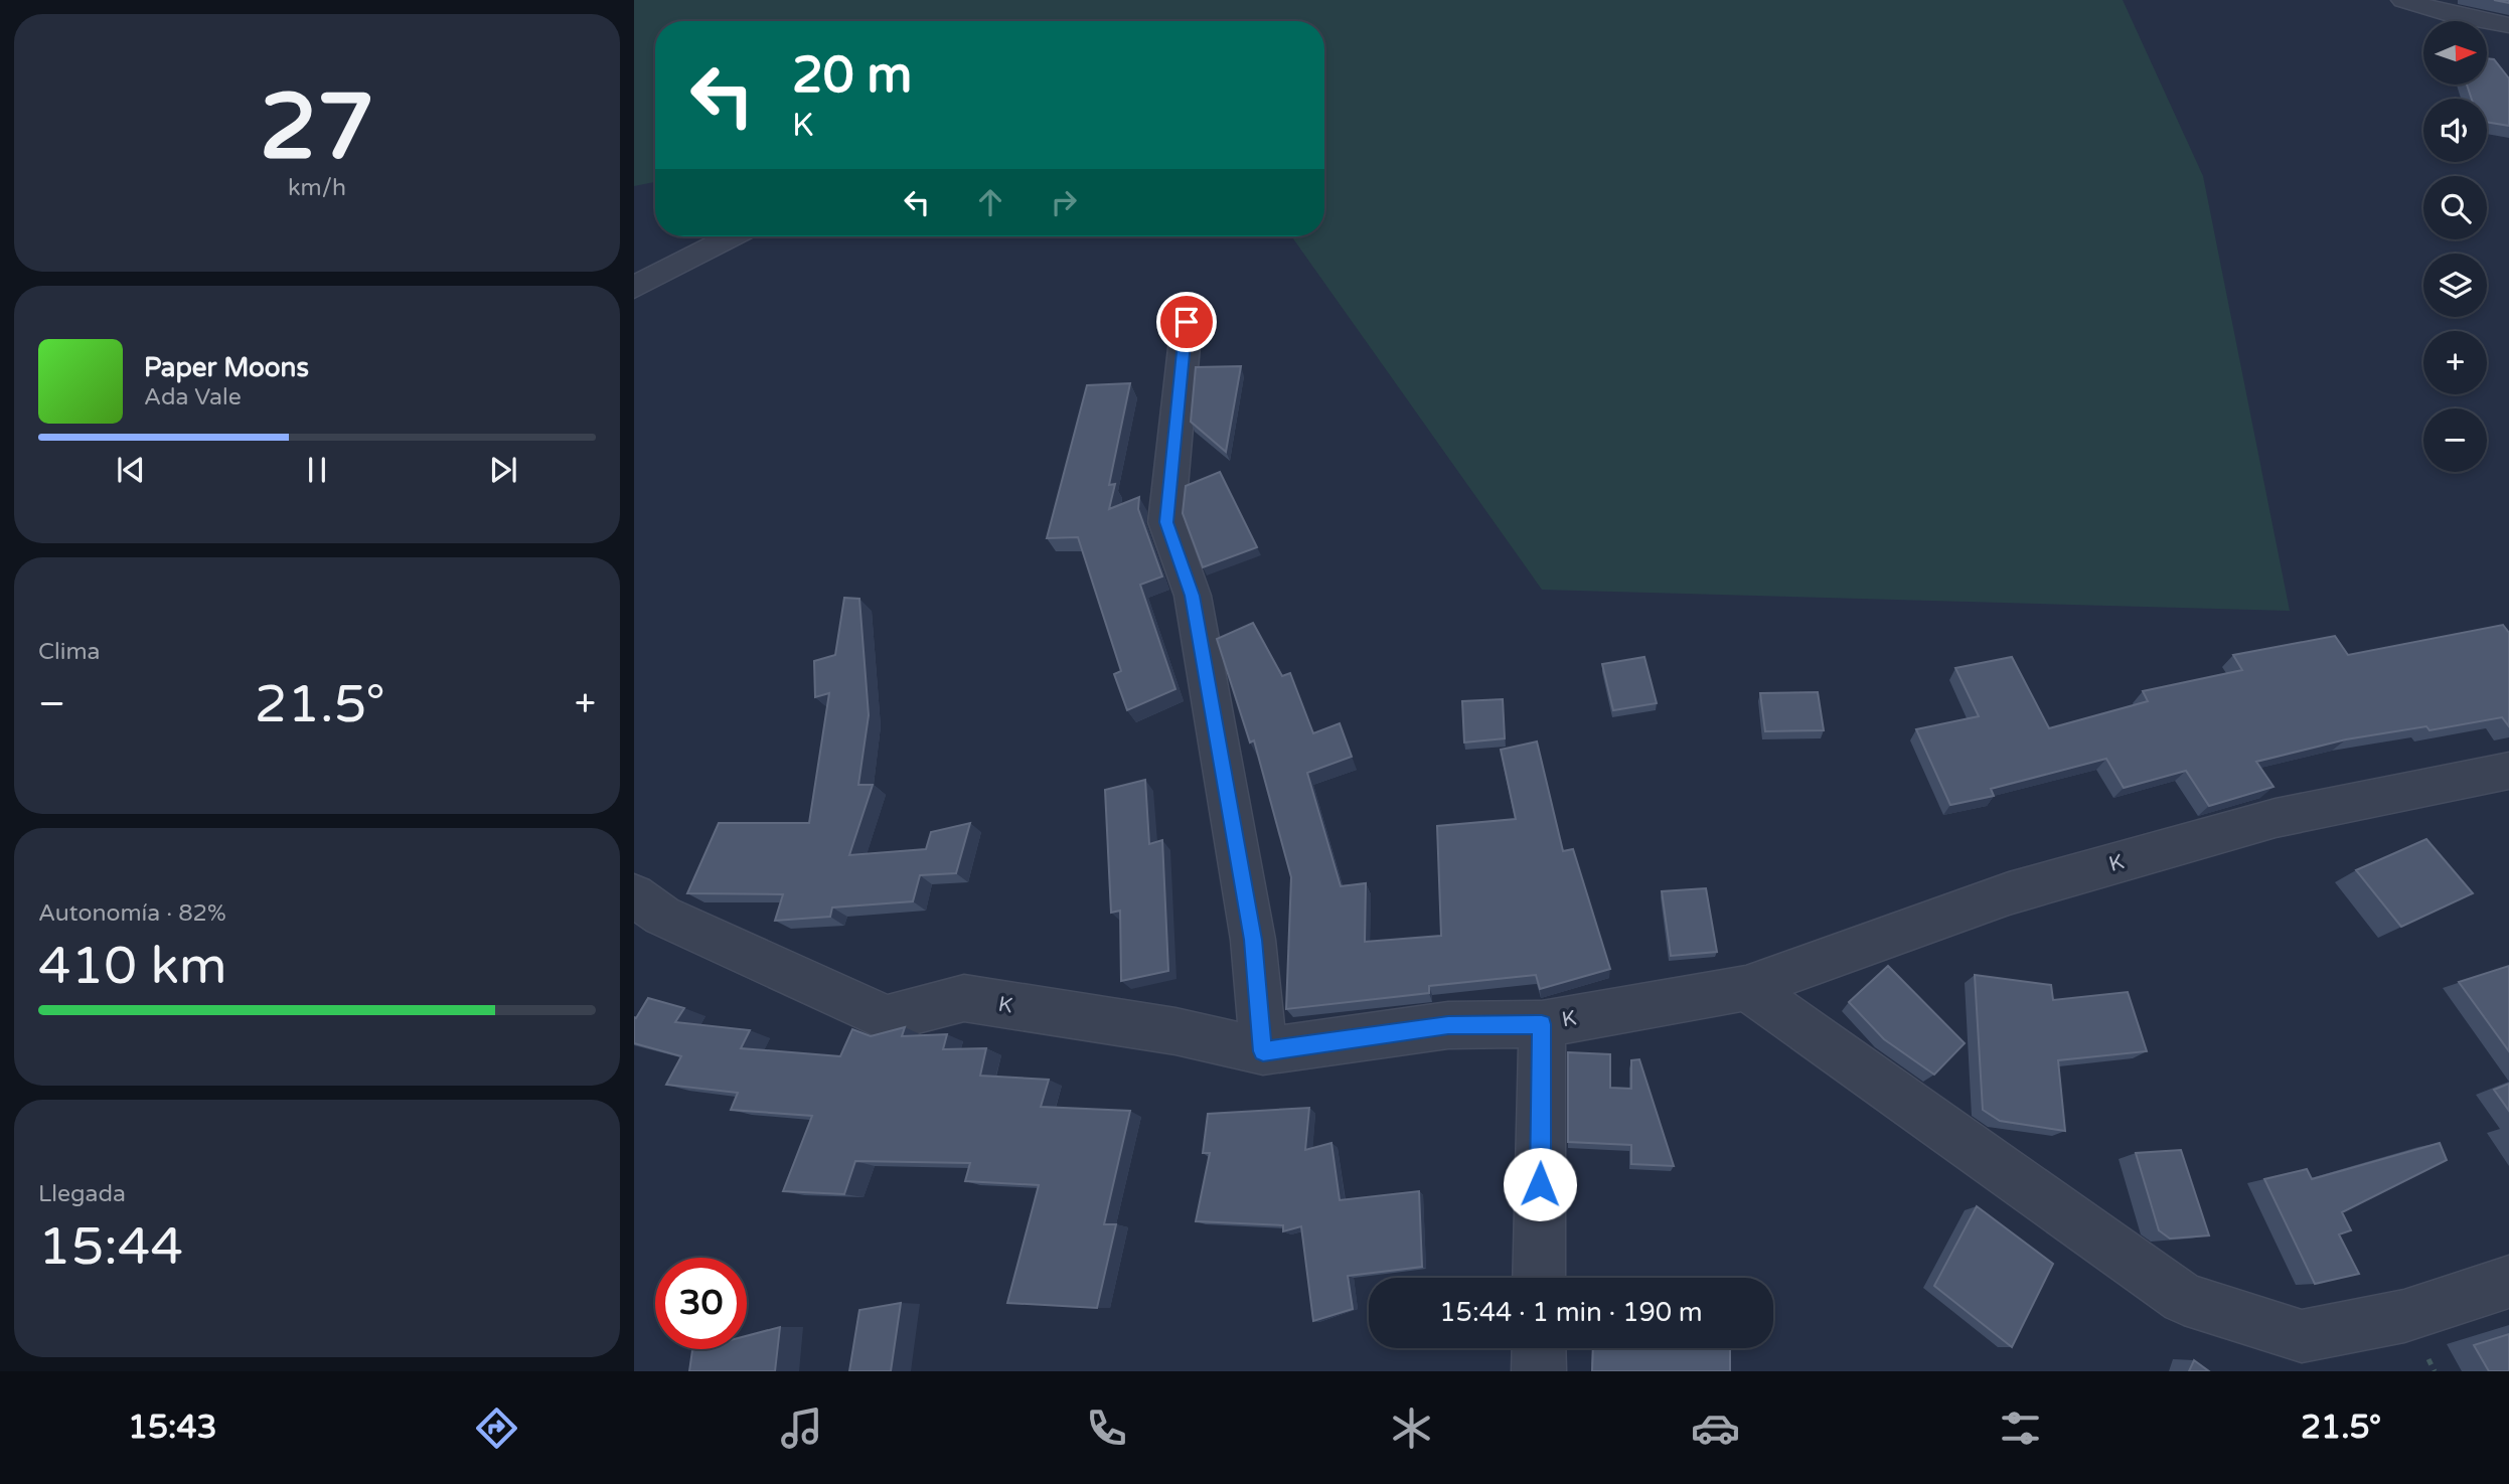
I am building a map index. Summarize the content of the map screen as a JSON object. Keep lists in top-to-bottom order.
{
  "streets": {
    "street": ["K"]
  },
  "north": "right",
  "page": {
    "tile": [
      ["27", "km/h"],
      "Clima",
      ["Autonomía · 82%", "410 km"],
      ["Llegada", "15:44"]
    ],
    "map_buttons": ["+", "−"],
    "turn": ["20 m", "K"],
    "song": ["Paper Moons", "Ada Vale"],
    "heat": ["−", "21.5°", "+"],
    "limit": "30",
    "trip": "15:44 · 1 min · 190 m",
    "tabs": ["15:43", "21.5°"]
  }
}
